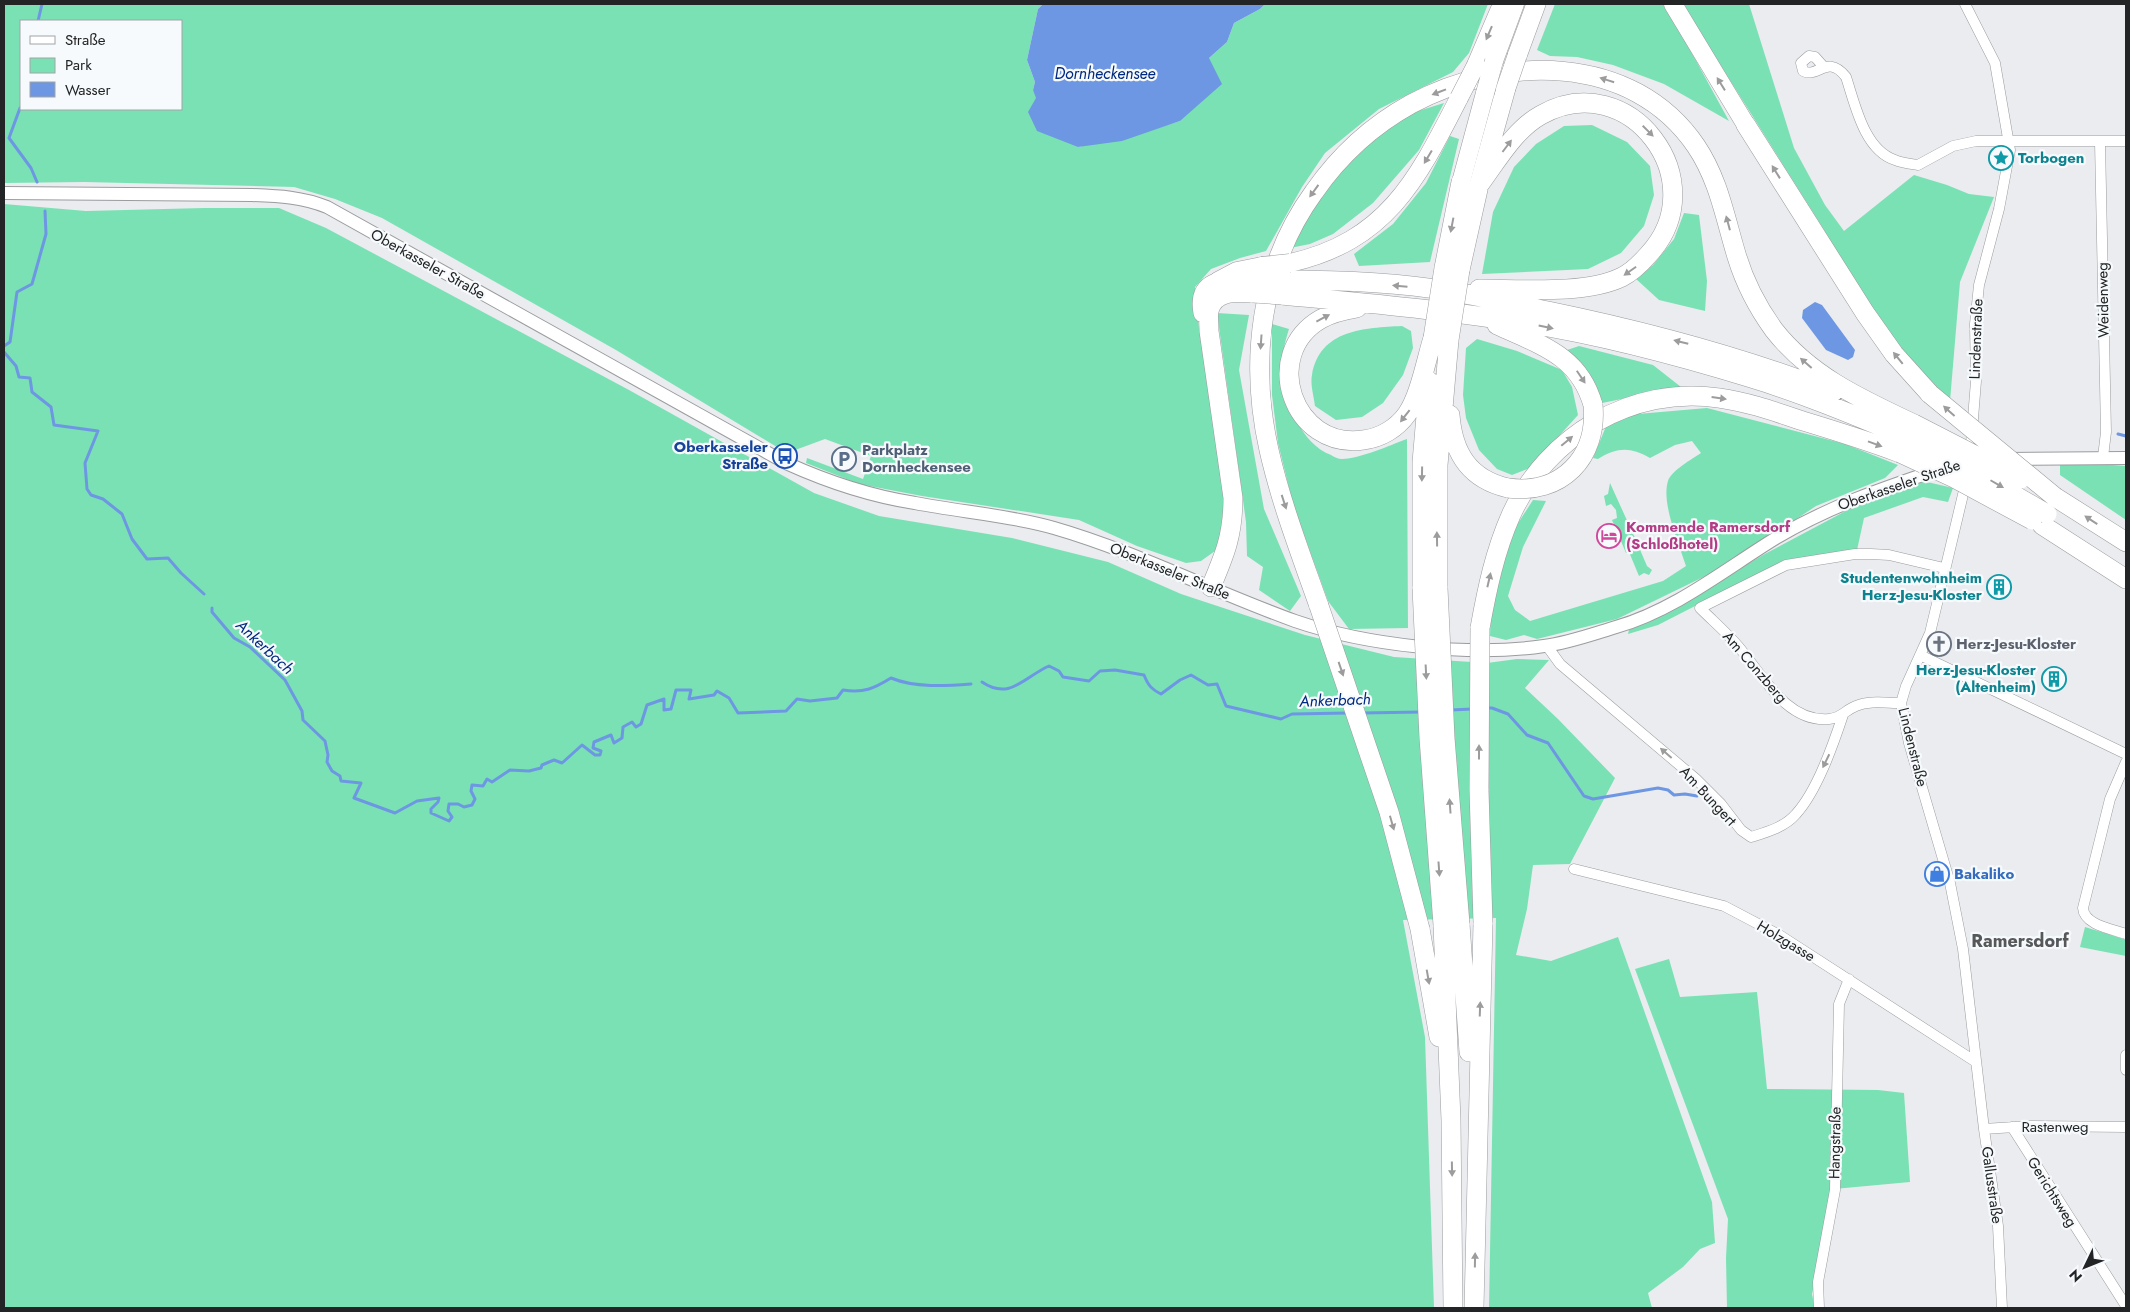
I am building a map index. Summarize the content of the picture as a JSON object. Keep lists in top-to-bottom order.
{
  "streets": {
    "street": [
      "Oberkasseler Straße",
      "Weidenweg",
      "Lindenstraße",
      "Am Conzberg",
      "Am Bungert",
      "Holzgasse",
      "Rastenweg",
      "Hangstraße",
      "Gallusstraße",
      "Gerichtsweg"
    ]
  },
  "crossings": [
    ["Oberkasseler Straße", "Weidenweg"],
    ["Oberkasseler Straße", "Lindenstraße"],
    ["Oberkasseler Straße", "Am Bungert"],
    ["Lindenstraße", "Am Conzberg"],
    ["Lindenstraße", "Holzgasse"],
    ["Lindenstraße", "Gallusstraße"],
    ["Am Conzberg", "Am Bungert"],
    ["Holzgasse", "Hangstraße"],
    ["Holzgasse", "Gallusstraße"],
    ["Rastenweg", "Gallusstraße"],
    ["Rastenweg", "Gerichtsweg"]
  ],
  "districts": ["Ramersdorf"],
  "water": ["Dornheckensee", "Ankerbach"],
  "places": {
    "place": ["Torbogen"],
    "bus stop": ["Oberkasseler Straße"],
    "parking": ["Parkplatz Dornheckensee"],
    "hotel": ["Kommende Ramersdorf (Schloßhotel)"],
    "building": ["Studentenwohnheim Herz-Jesu-Kloster", "Herz-Jesu-Kloster (Altenheim)"],
    "church": ["Herz-Jesu-Kloster"],
    "shop": ["Bakaliko"]
  },
  "legend": ["Straße", "Park", "Wasser"],
  "north": "bottom left"
}
